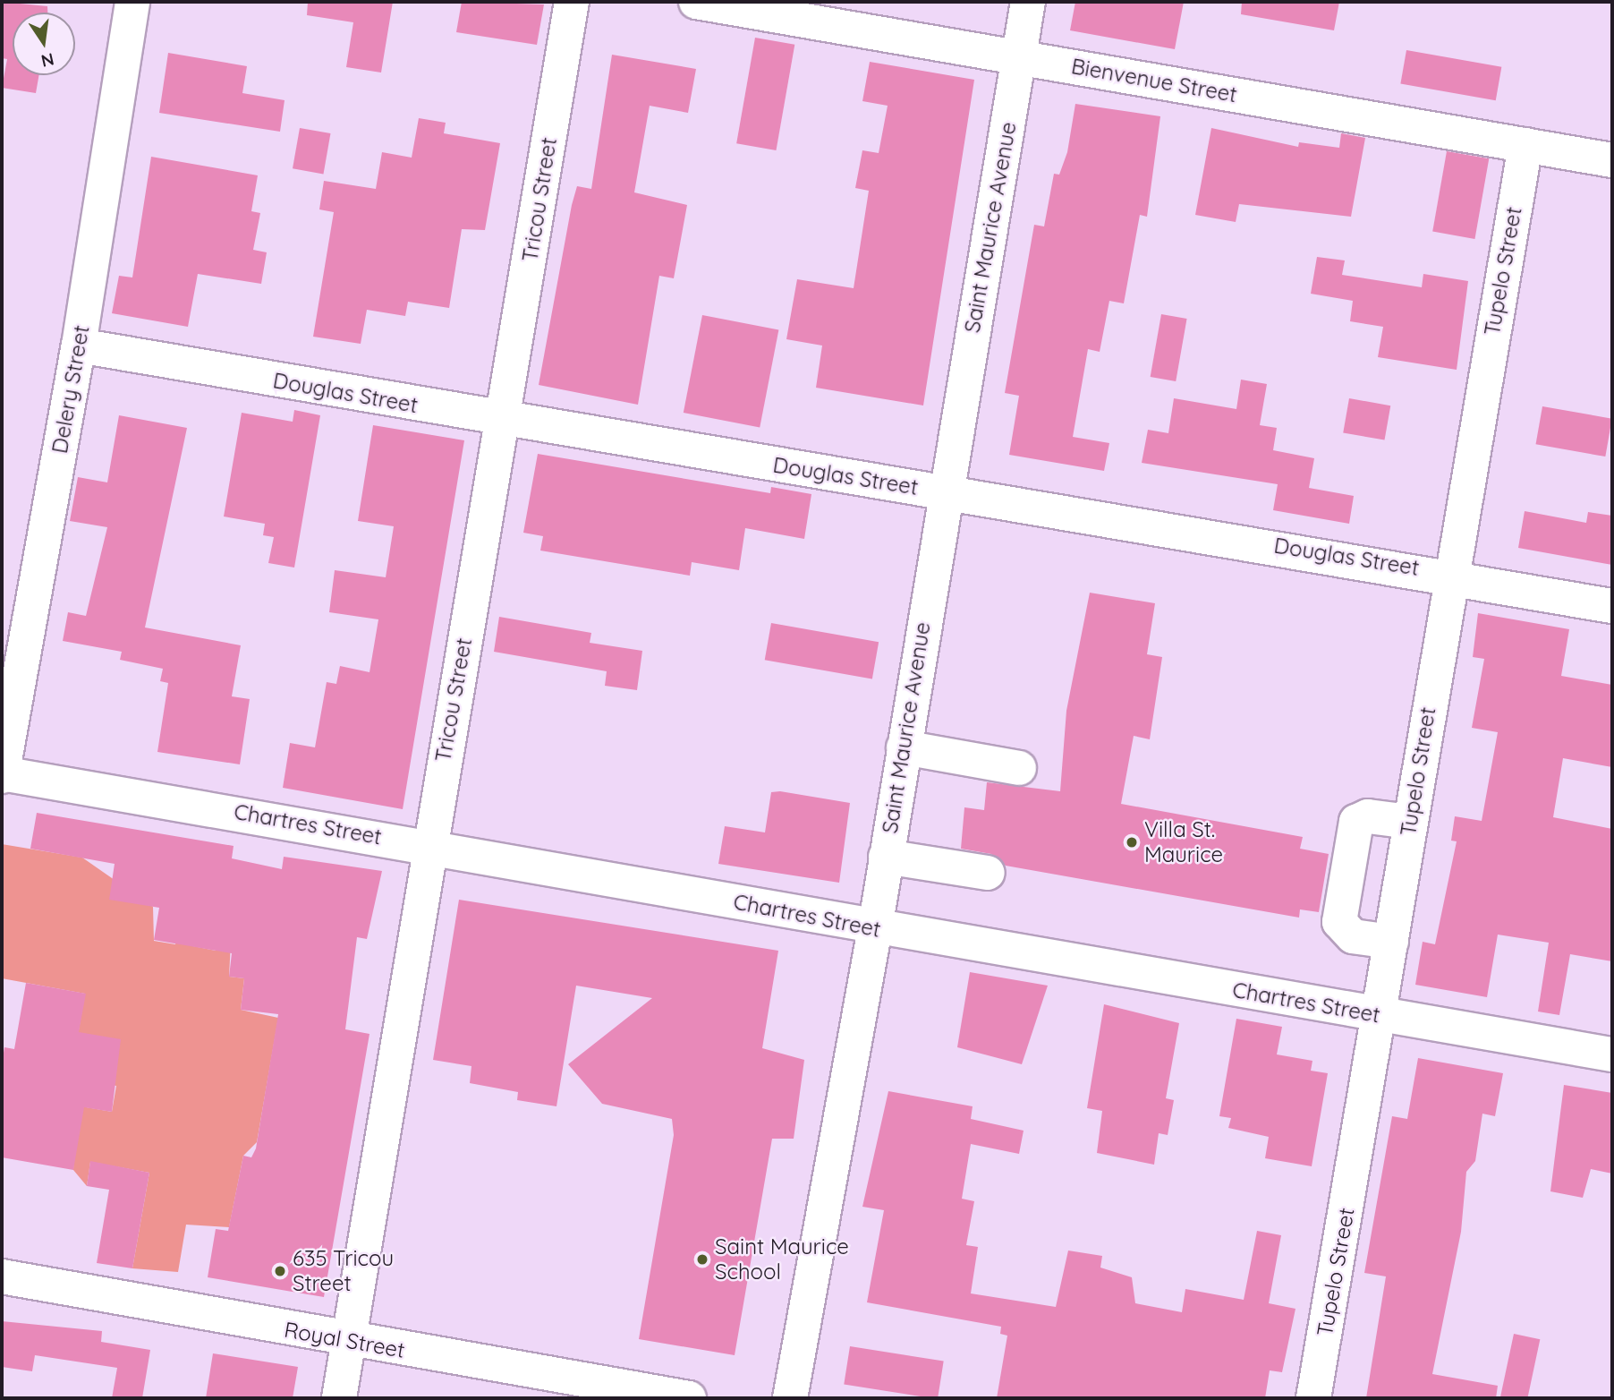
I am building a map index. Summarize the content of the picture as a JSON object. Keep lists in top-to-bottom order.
{
  "streets": {
    "street": [
      "Bienvenue Street",
      "Tricou Street",
      "Saint Maurice Avenue",
      "Tupelo Street",
      "Delery Street",
      "Douglas Street",
      "Chartres Street",
      "Royal Street"
    ]
  },
  "crossings": [
    ["Bienvenue Street", "Saint Maurice Avenue"],
    ["Bienvenue Street", "Tupelo Street"],
    ["Tricou Street", "Douglas Street"],
    ["Tricou Street", "Chartres Street"],
    ["Tricou Street", "Royal Street"],
    ["Saint Maurice Avenue", "Douglas Street"],
    ["Saint Maurice Avenue", "Chartres Street"],
    ["Tupelo Street", "Douglas Street"],
    ["Tupelo Street", "Chartres Street"],
    ["Delery Street", "Douglas Street"],
    ["Delery Street", "Chartres Street"]
  ],
  "places": ["Villa St. Maurice", "Saint Maurice School", "635 Tricou Street"],
  "north": "bottom"
}
